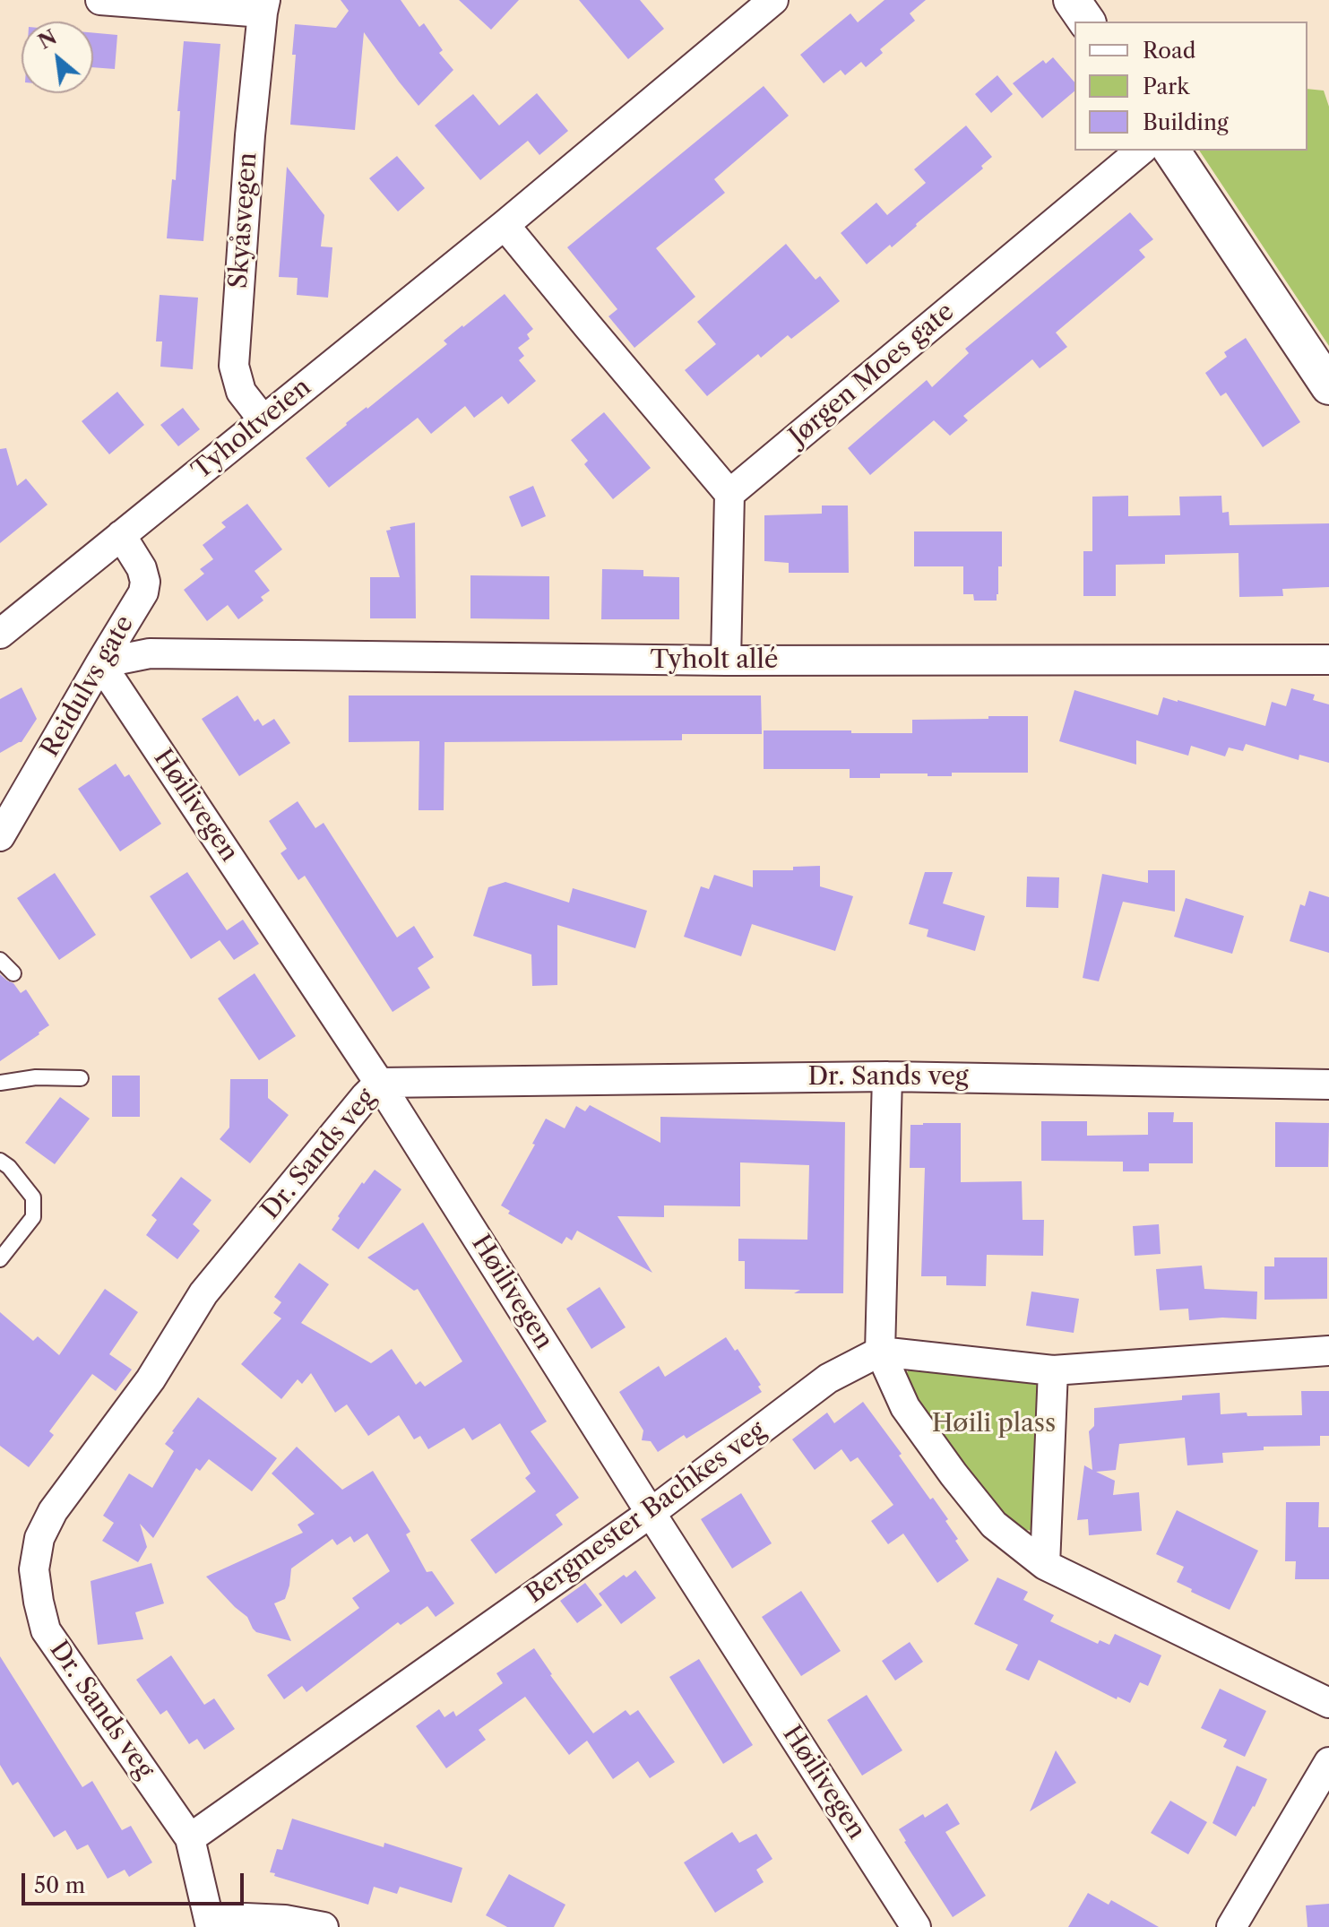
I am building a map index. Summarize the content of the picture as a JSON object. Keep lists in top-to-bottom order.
{
  "streets": {
    "street": [
      "Skyåsvegen",
      "Jørgen Moes gate",
      "Tyholtveien",
      "Tyholt allé",
      "Reidulvs gate",
      "Høilivegen",
      "Dr. Sands veg",
      "Bergmester Bachkes veg"
    ]
  },
  "crossings": [
    ["Skyåsvegen", "Tyholtveien"],
    ["Tyholtveien", "Reidulvs gate"],
    ["Tyholt allé", "Reidulvs gate"],
    ["Tyholt allé", "Høilivegen"],
    ["Reidulvs gate", "Høilivegen"],
    ["Høilivegen", "Dr. Sands veg"],
    ["Høilivegen", "Bergmester Bachkes veg"],
    ["Dr. Sands veg", "Bergmester Bachkes veg"]
  ],
  "parks": ["Høili plass"],
  "legend": ["Road", "Park", "Building"],
  "scale_bar": "50 m",
  "north": "top left"
}
